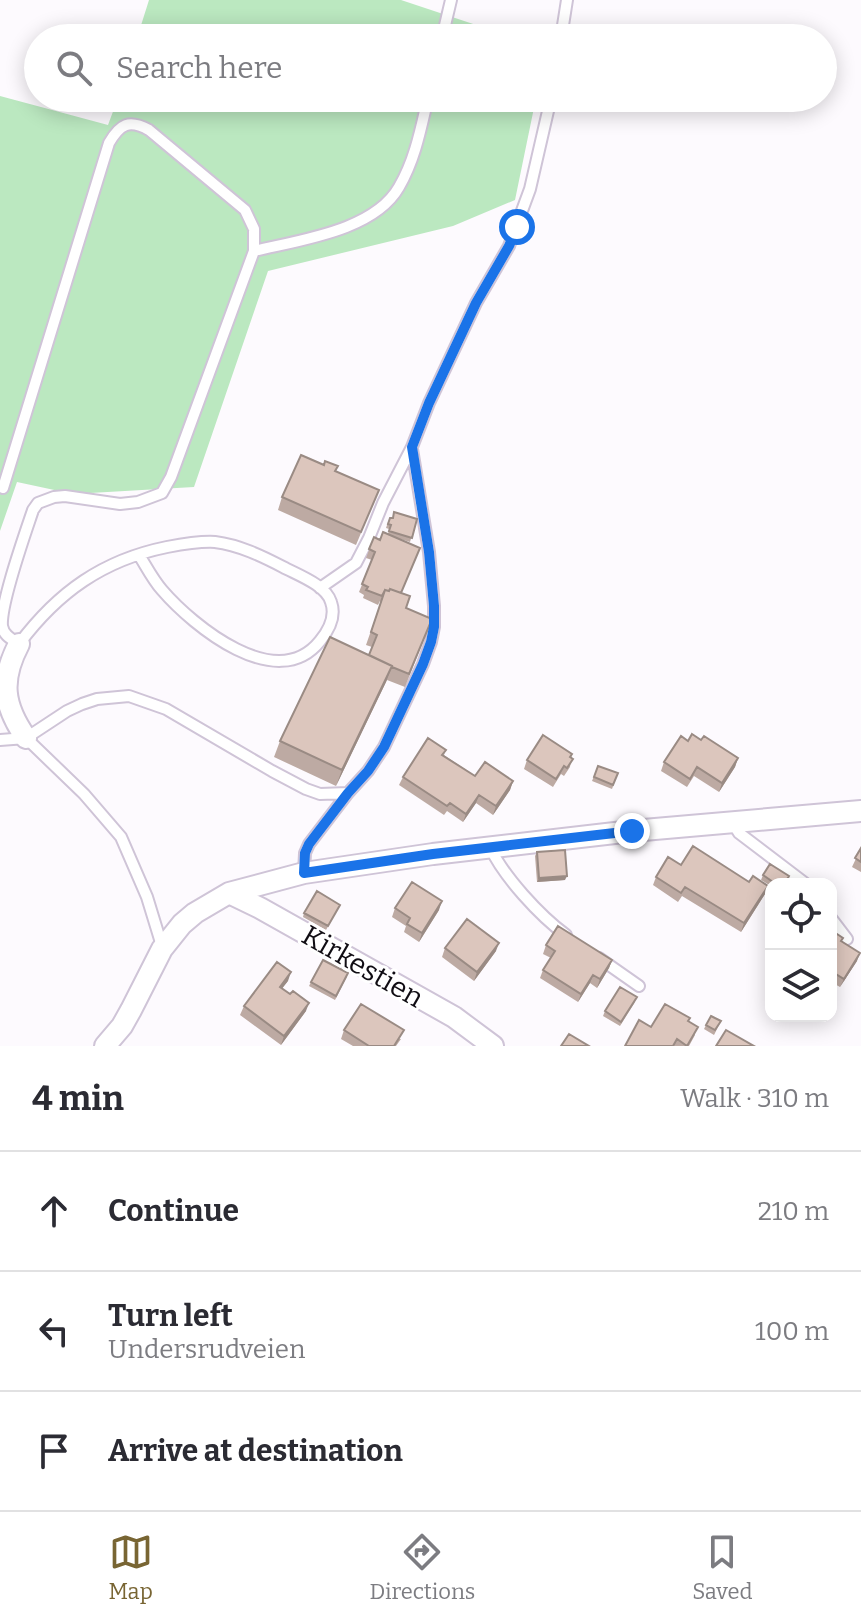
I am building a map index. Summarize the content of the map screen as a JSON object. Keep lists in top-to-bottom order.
{
  "streets": {
    "street": ["Kirkestien"]
  },
  "page": {
    "search": "Search here",
    "heading": ["4 min", "Walk · 310 m"],
    "list": [
      ["Continue", "210 m"],
      ["Turn left", "Undersrudveien", "100 m"],
      "Arrive at destination"
    ],
    "nav": ["Map", "Directions", "Saved"]
  }
}
